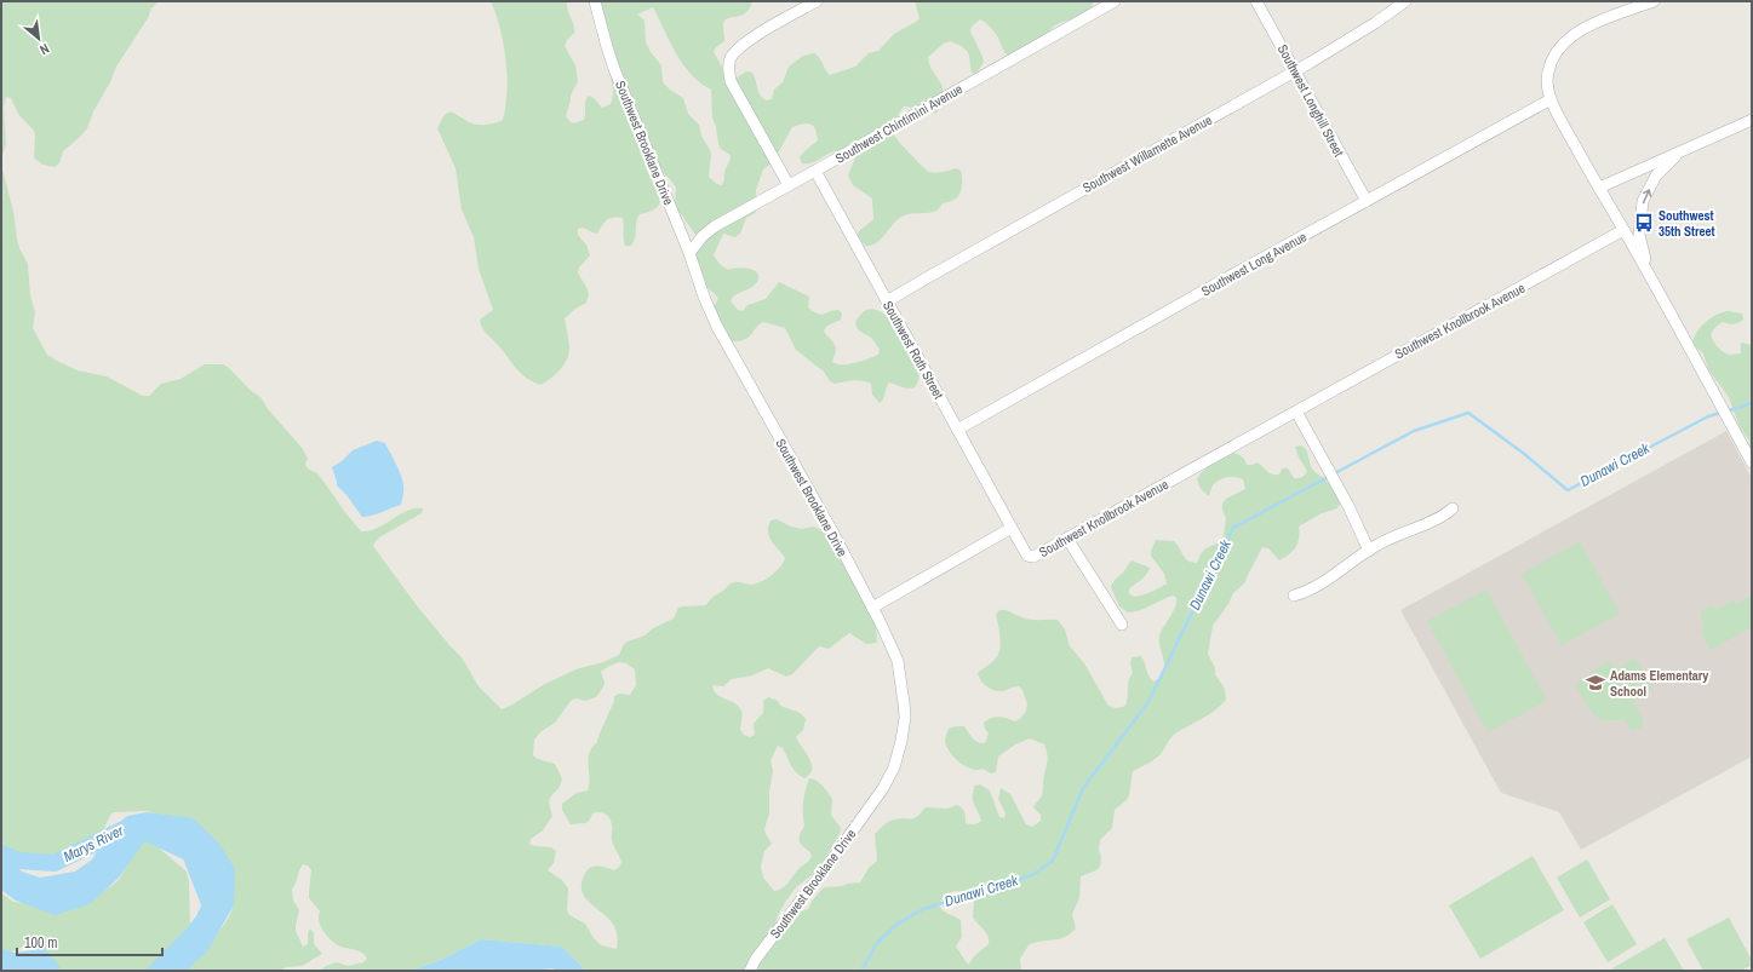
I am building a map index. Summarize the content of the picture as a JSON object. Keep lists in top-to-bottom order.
{
  "streets": {
    "street": [
      "Southwest Longhill Street",
      "Southwest Chintimini Avenue",
      "Southwest Brooklane Drive",
      "Southwest Willamette Avenue",
      "Southwest Long Avenue",
      "Southwest Knollbrook Avenue",
      "Southwest Roth Street"
    ]
  },
  "crossings": [
    ["Southwest Longhill Street", "Southwest Willamette Avenue"],
    ["Southwest Longhill Street", "Southwest Long Avenue"],
    ["Southwest Chintimini Avenue", "Southwest Brooklane Drive"],
    ["Southwest Chintimini Avenue", "Southwest Roth Street"],
    ["Southwest Willamette Avenue", "Southwest Roth Street"],
    ["Southwest Long Avenue", "Southwest Roth Street"],
    ["Southwest Knollbrook Avenue", "Southwest Roth Street"]
  ],
  "water": ["Dunawi Creek", "Marys River"],
  "places": {
    "bus stop": ["Southwest 35th Street"],
    "school or university": ["Adams Elementary School"]
  },
  "scale_bar": "100 m",
  "north": "bottom right"
}
